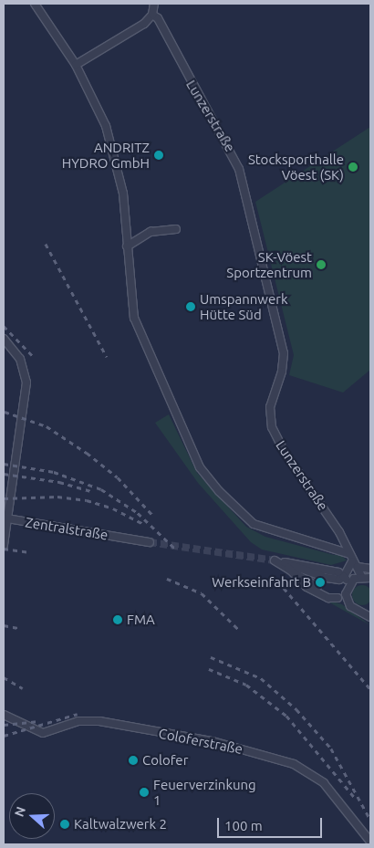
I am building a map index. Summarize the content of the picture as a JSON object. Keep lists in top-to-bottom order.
{
  "streets": {
    "street": ["Lunzerstraße", "Zentralstraße", "Coloferstraße"]
  },
  "places": [
    "ANDRITZ HYDRO GmbH",
    "Stocksporthalle Vöest (SK)",
    "SK-Vöest Sportzentrum",
    "Umspannwerk Hütte Süd",
    "Werkseinfahrt B",
    "FMA",
    "Colofer",
    "Feuerverzinkung 1",
    "Kaltwalzwerk 2"
  ],
  "scale_bar": "100 m",
  "north": "left"
}
